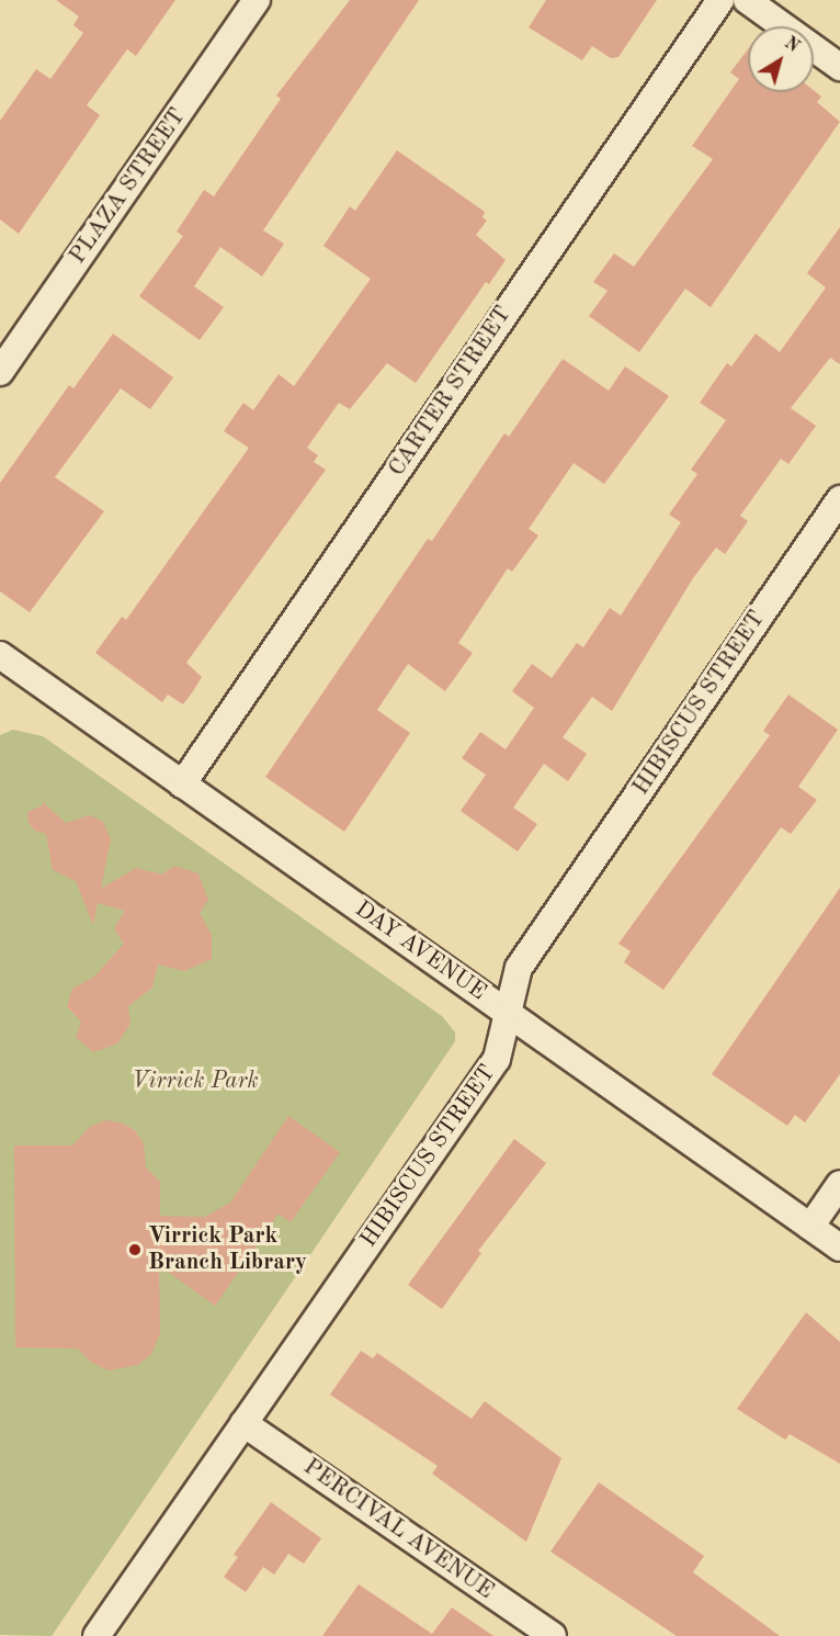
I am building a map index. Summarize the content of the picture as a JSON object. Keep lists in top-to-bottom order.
{
  "streets": {
    "street": [
      "PLAZA STREET",
      "CARTER STREET",
      "HIBISCUS STREET",
      "DAY AVENUE",
      "PERCIVAL AVENUE"
    ]
  },
  "crossings": [
    ["CARTER STREET", "DAY AVENUE"],
    ["HIBISCUS STREET", "DAY AVENUE"],
    ["HIBISCUS STREET", "PERCIVAL AVENUE"]
  ],
  "parks": ["Virrick Park"],
  "places": ["Virrick Park Branch Library"],
  "north": "top right"
}
